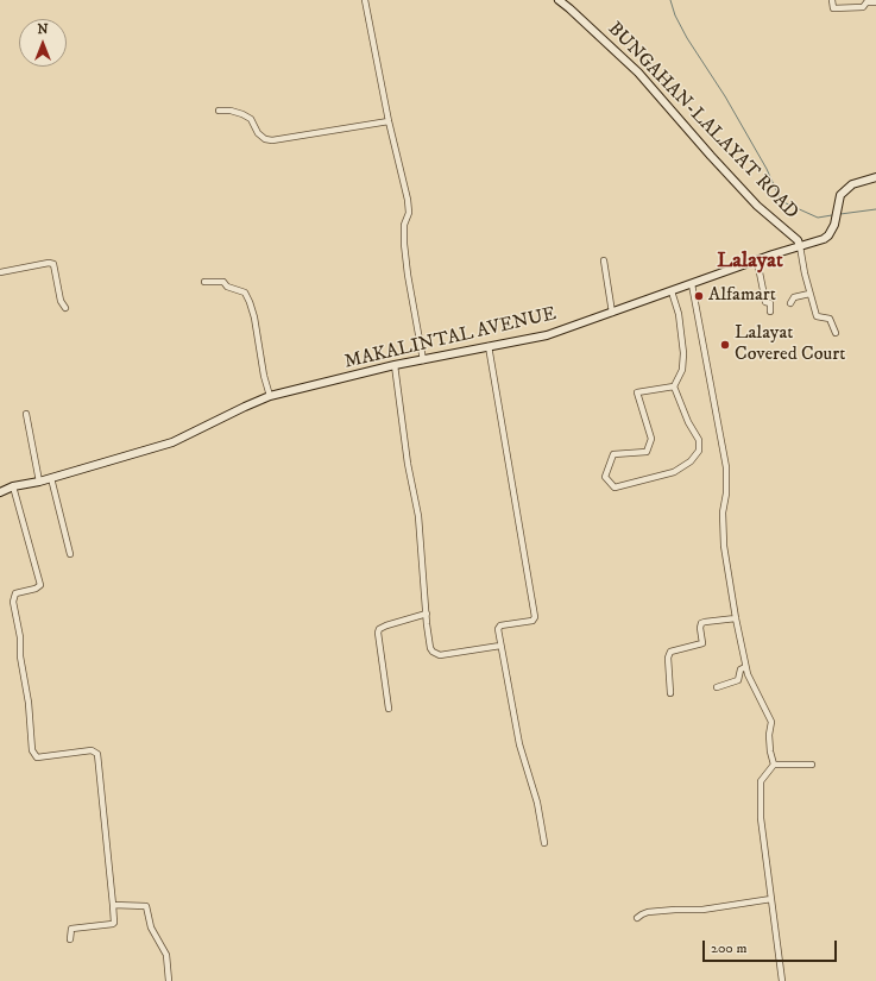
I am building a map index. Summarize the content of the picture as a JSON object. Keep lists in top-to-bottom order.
{
  "streets": {
    "main road": ["BUNGAHAN-LALAYAT ROAD", "MAKALINTAL AVENUE"]
  },
  "crossings": [
    ["BUNGAHAN-LALAYAT ROAD", "MAKALINTAL AVENUE"]
  ],
  "districts": ["Lalayat"],
  "places": ["Alfamart", "Lalayat Covered Court"],
  "scale_bar": "200 m",
  "north": "top"
}
